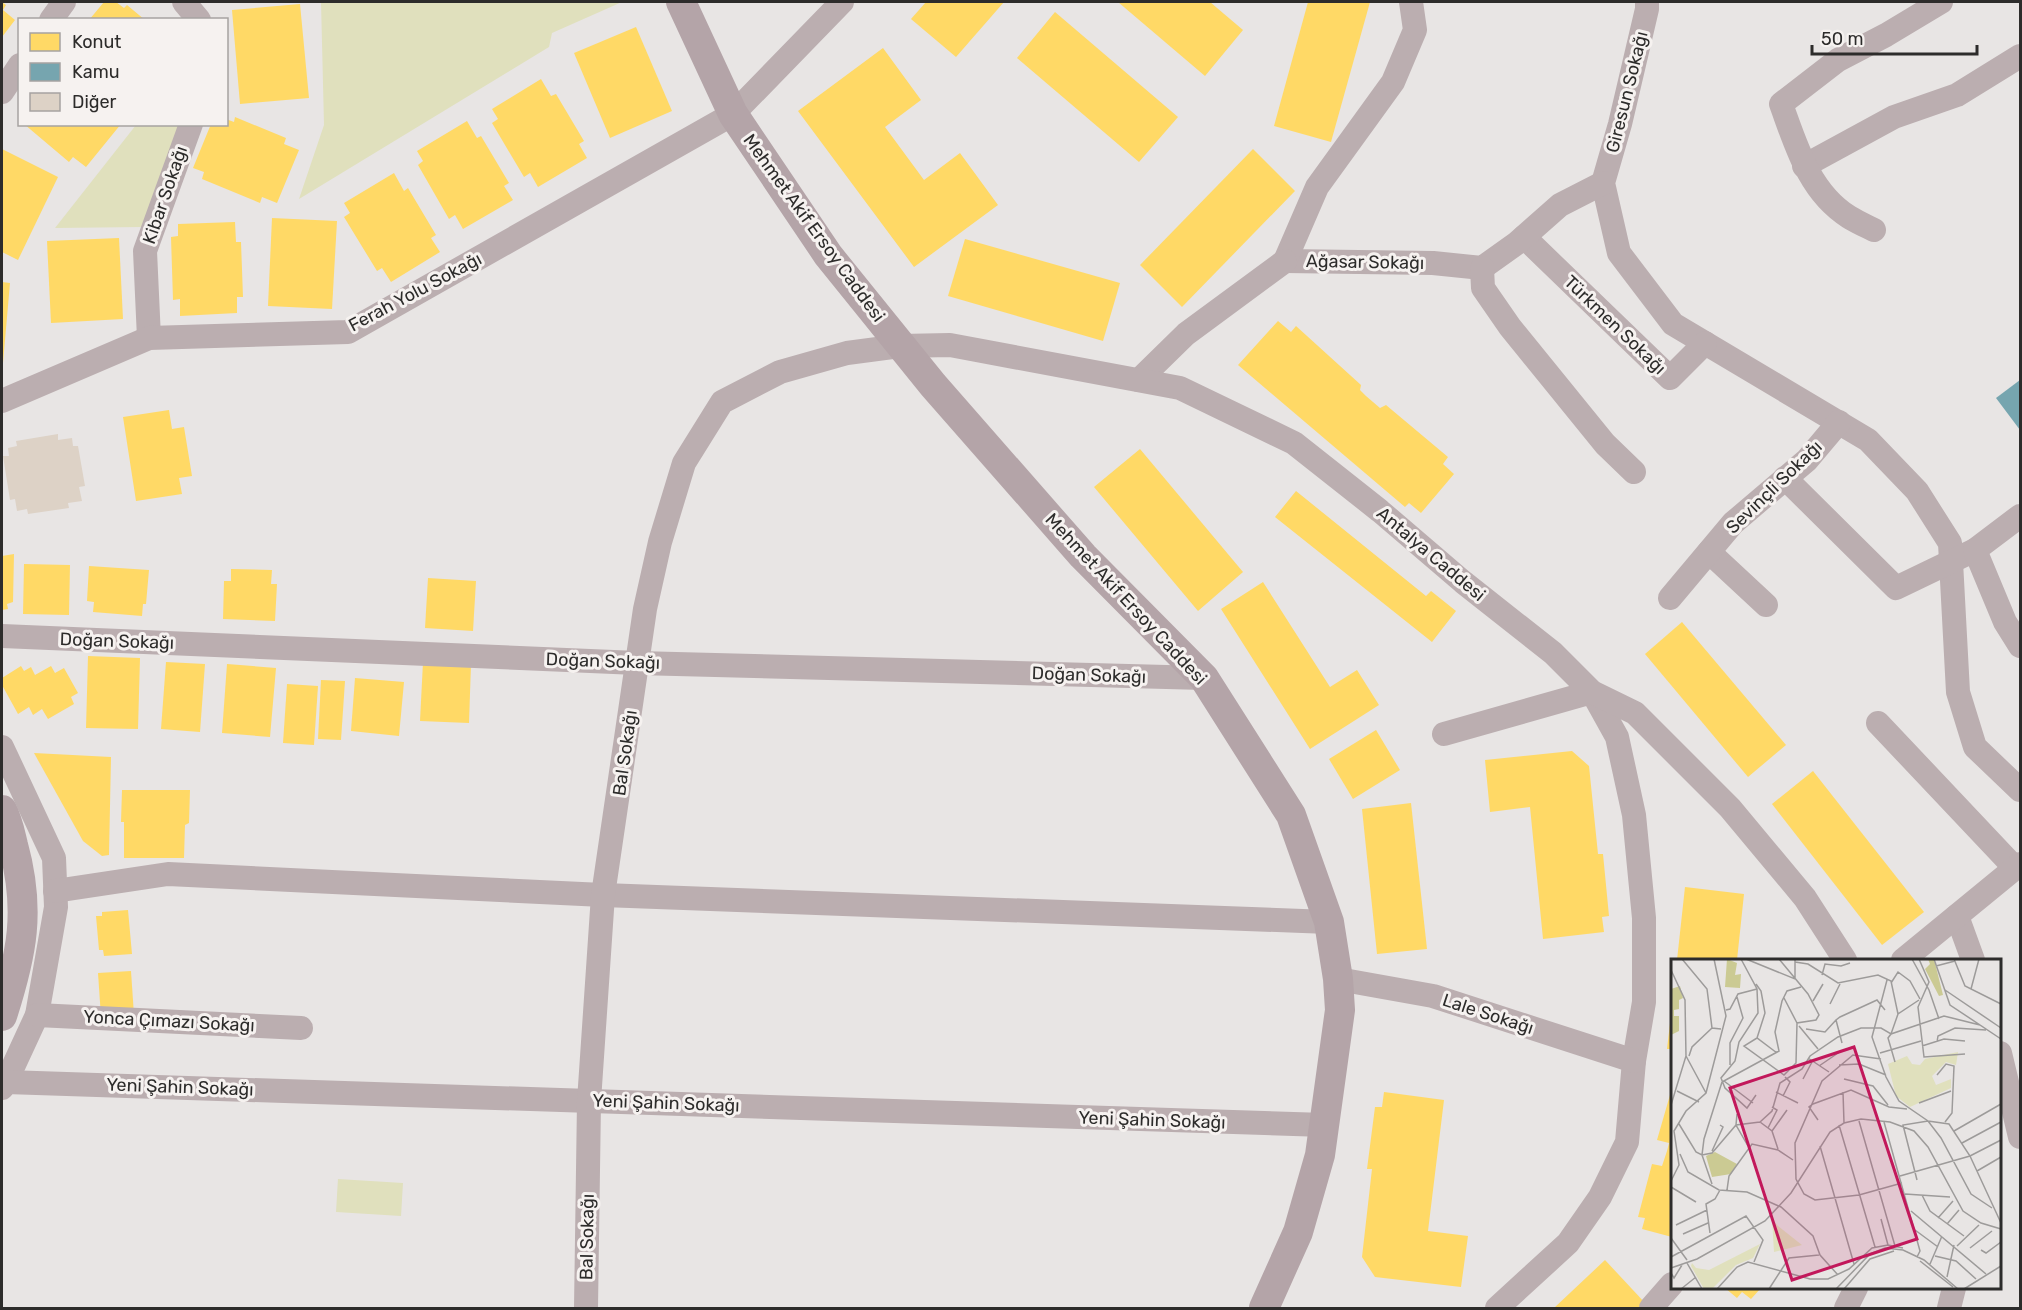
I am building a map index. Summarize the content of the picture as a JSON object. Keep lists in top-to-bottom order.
{
  "streets": {
    "main road": ["Mehmet Akif Ersoy Caddesi"],
    "street": [
      "Giresun Sokağı",
      "Kibar Sokağı",
      "Ağasar Sokağı",
      "Ferah Yolu Sokağı",
      "Türkmen Sokağı",
      "Sevinçli Sokağı",
      "Antalya Caddesi",
      "Doğan Sokağı",
      "Bal Sokağı",
      "Lale Sokağı",
      "Yonca Çımazı Sokağı",
      "Yeni Şahin Sokağı"
    ]
  },
  "crossings": [
    ["Kibar Sokağı", "Ferah Yolu Sokağı"],
    ["Mehmet Akif Ersoy Caddesi", "Ferah Yolu Sokağı"],
    ["Mehmet Akif Ersoy Caddesi", "Antalya Caddesi"],
    ["Mehmet Akif Ersoy Caddesi", "Doğan Sokağı"],
    ["Mehmet Akif Ersoy Caddesi", "Bal Sokağı"],
    ["Mehmet Akif Ersoy Caddesi", "Lale Sokağı"],
    ["Mehmet Akif Ersoy Caddesi", "Yeni Şahin Sokağı"],
    ["Antalya Caddesi", "Bal Sokağı"],
    ["Doğan Sokağı", "Bal Sokağı"],
    ["Bal Sokağı", "Yeni Şahin Sokağı"]
  ],
  "legend": ["Konut", "Kamu", "Diğer"],
  "scale_bar": "50 m"
}
